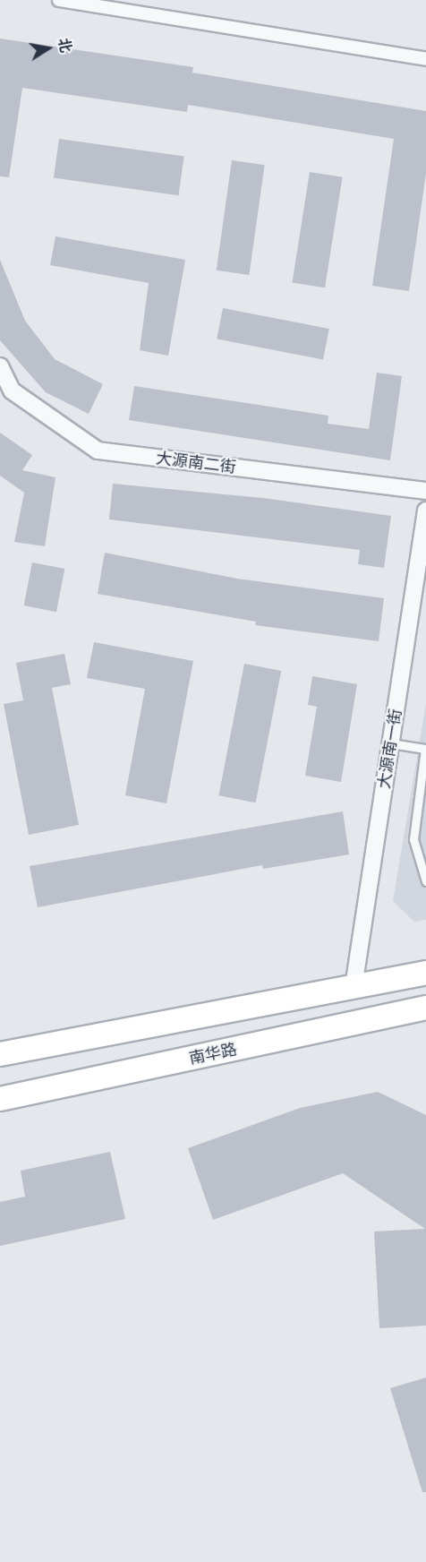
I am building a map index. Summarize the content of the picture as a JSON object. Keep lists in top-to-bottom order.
{
  "streets": {
    "main road": ["南华路"],
    "street": ["大源南二街", "大源南一街"]
  },
  "north": "right"
}
